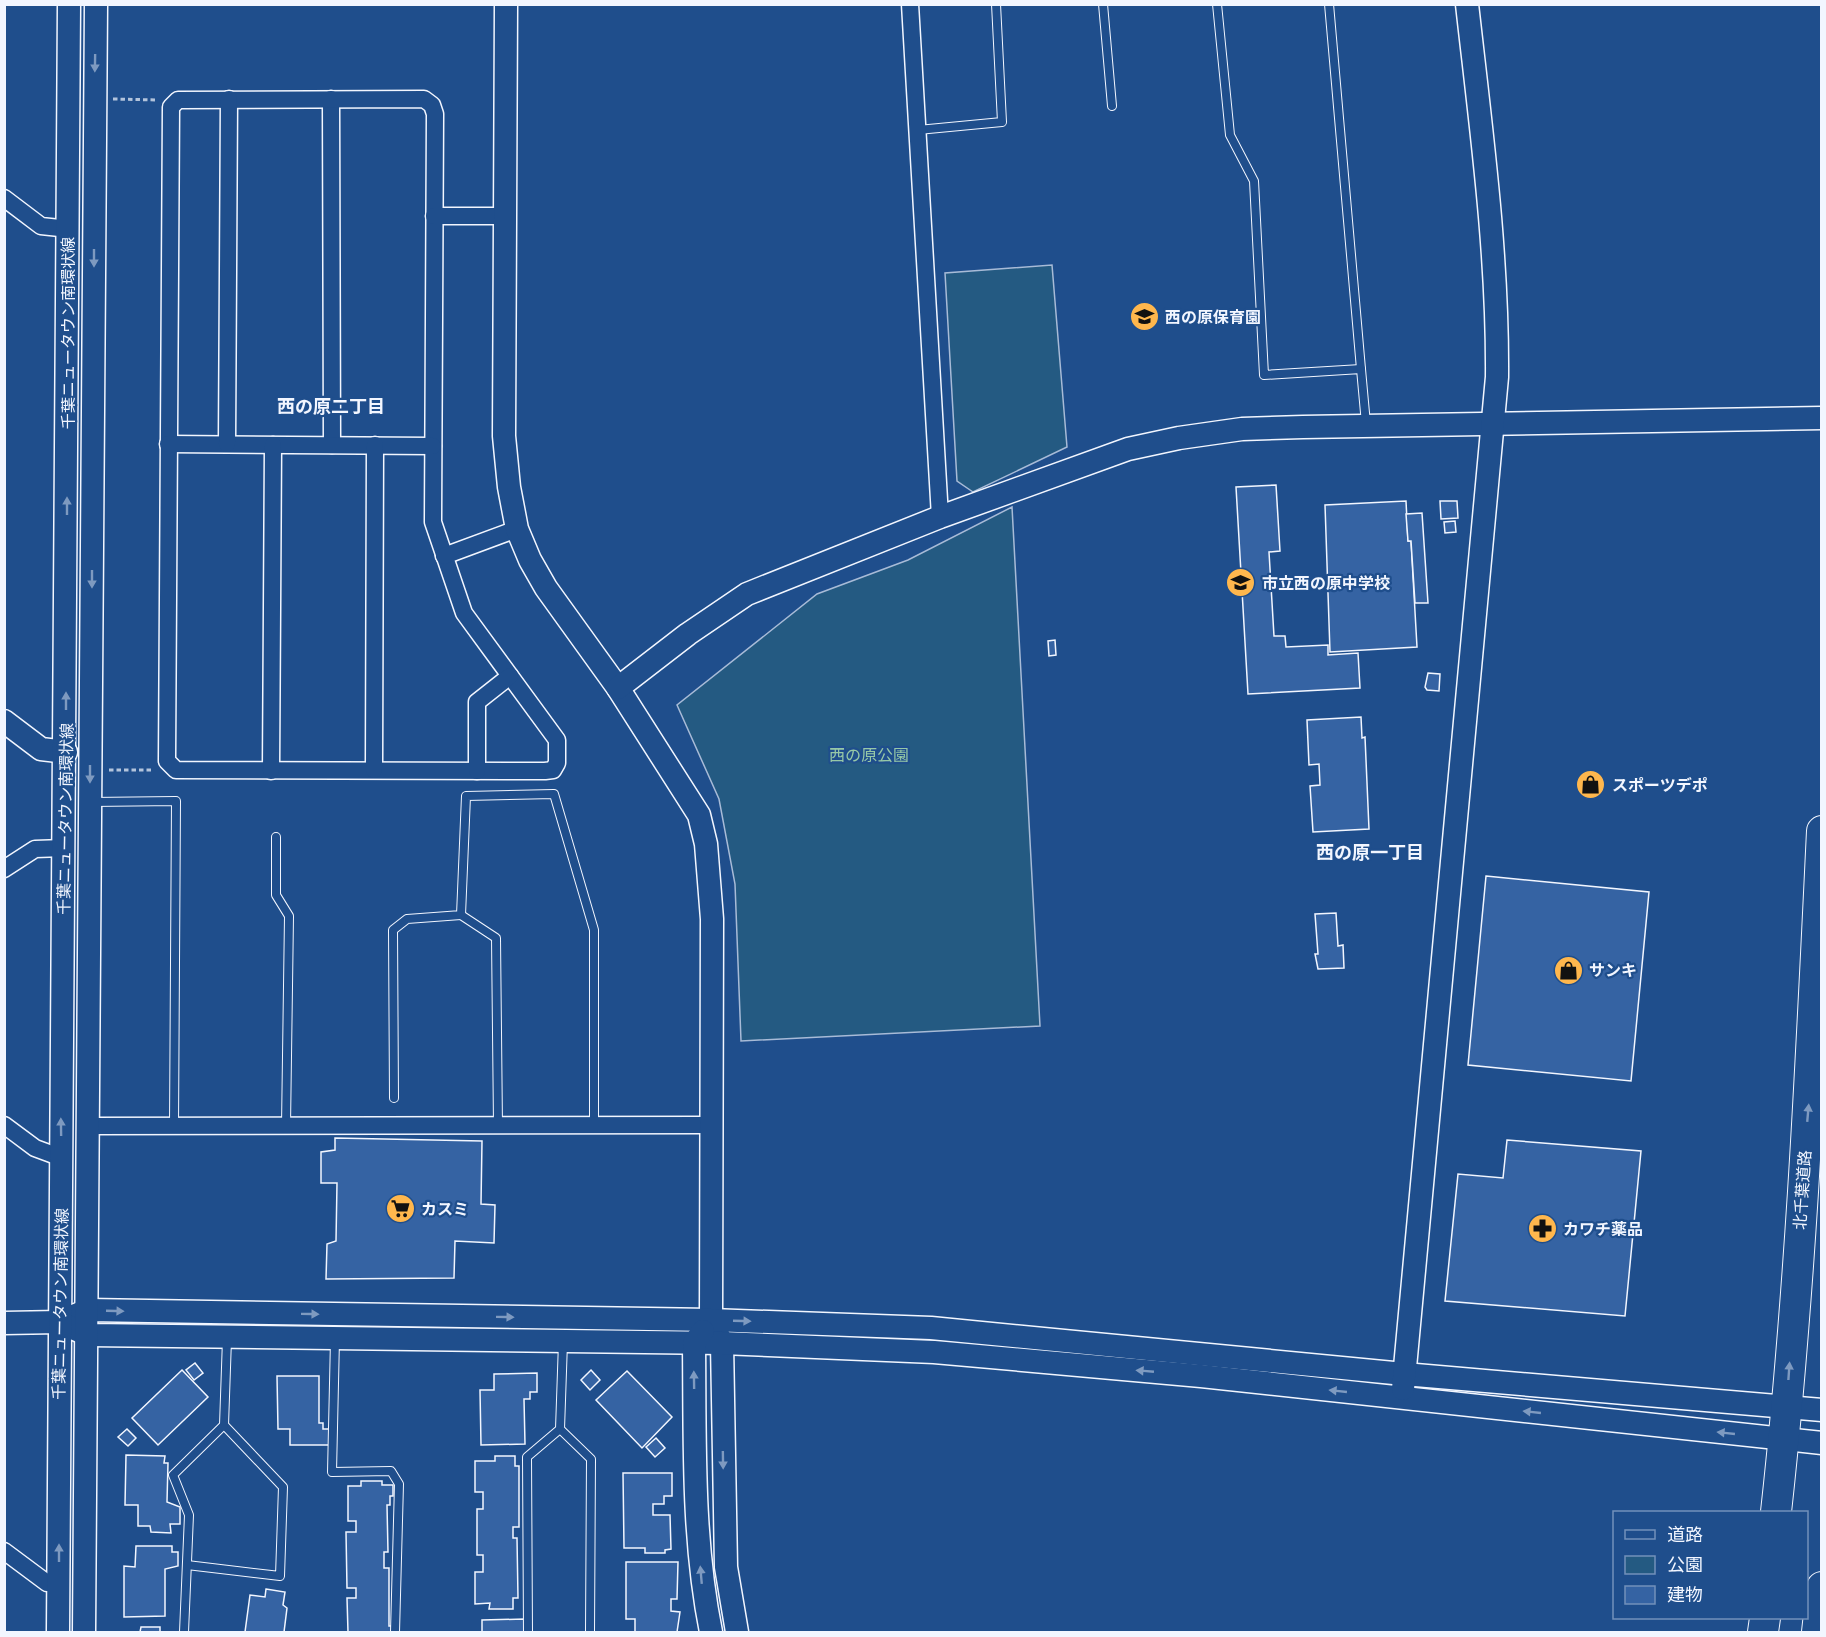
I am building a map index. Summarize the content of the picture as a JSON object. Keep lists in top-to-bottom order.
{
  "streets": {
    "highway": ["北千葉道路"],
    "street": ["千葉ニュータウン南環状線"]
  },
  "one_way": ["北千葉道路"],
  "districts": ["西の原二丁目", "西の原一丁目"],
  "parks": ["西の原公園"],
  "places": {
    "school or university": ["西の原保育園", "市立西の原中学校"],
    "shop": ["スポーツデポ", "サンキ"],
    "supermarket": ["カスミ"],
    "pharmacy": ["カワチ薬品"]
  },
  "legend": ["道路", "公園", "建物"]
}
